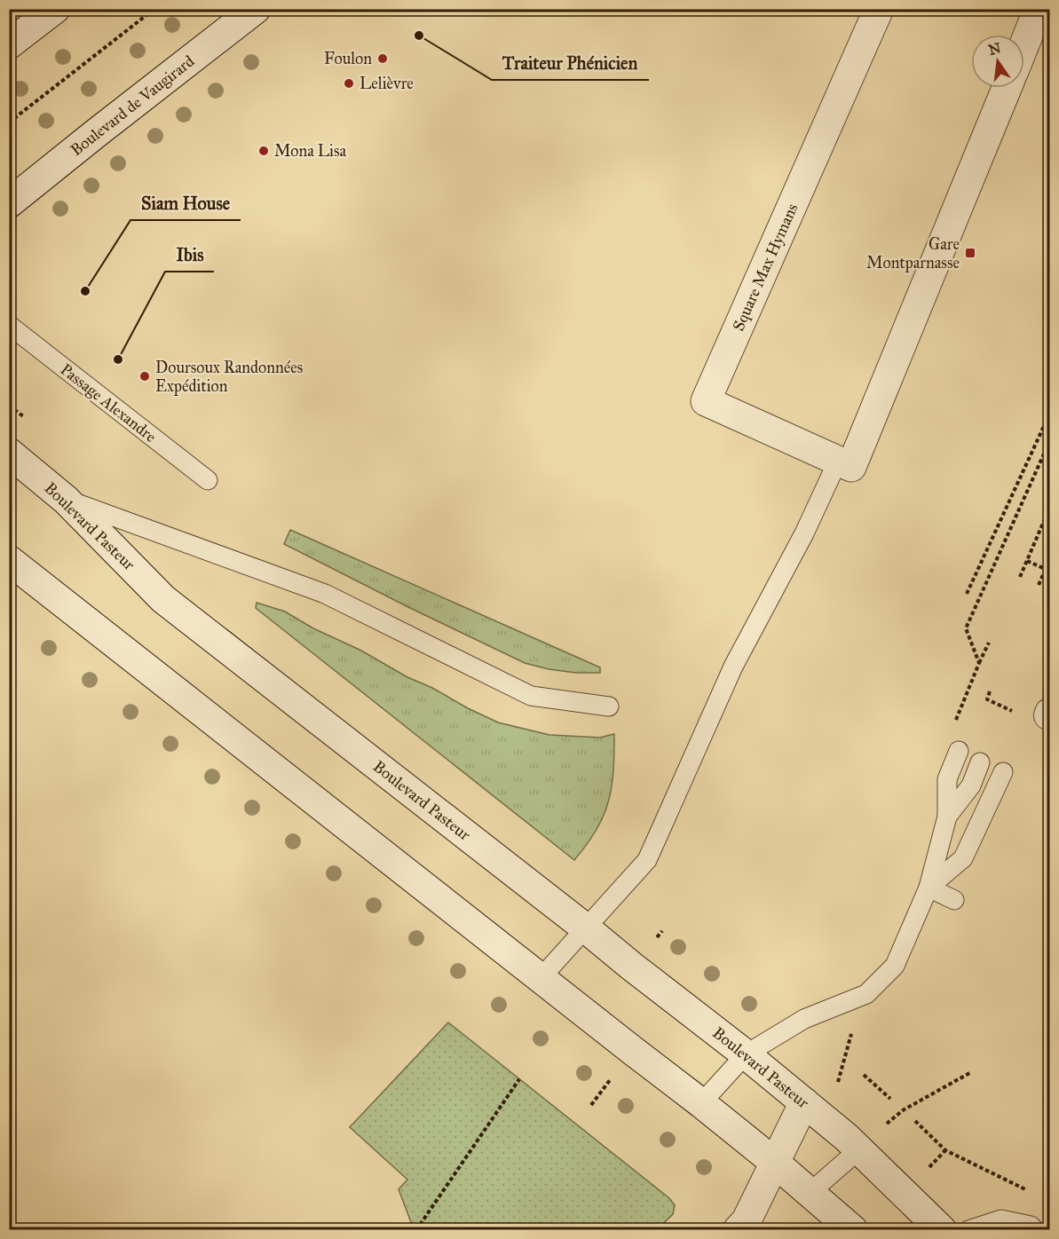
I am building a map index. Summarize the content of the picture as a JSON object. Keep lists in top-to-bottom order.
{
  "streets": {
    "main road": ["Boulevard de Vaugirard", "Square Max Hymans", "Boulevard Pasteur"],
    "lane": ["Passage Alexandre"]
  },
  "places": {
    "other": [
      "Traiteur Phénicien",
      "Foulon",
      "Lelièvre",
      "Mona Lisa",
      "Siam House",
      "Ibis",
      "Doursoux Randonnées Expédition"
    ],
    "transit": ["Gare Montparnasse"]
  },
  "north": "top"
}
